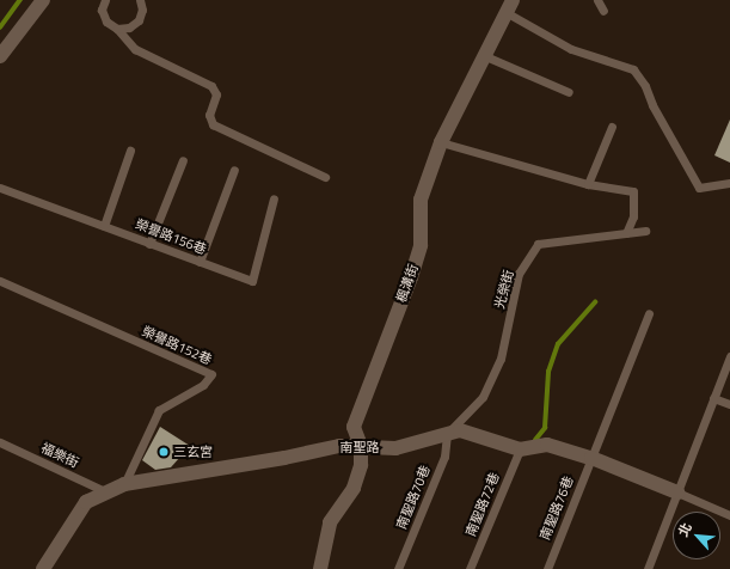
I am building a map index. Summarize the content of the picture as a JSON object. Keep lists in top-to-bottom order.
{
  "streets": {
    "street": ["楓溝街", "南聖路"],
    "lane": [
      "榮譽路156巷",
      "光榮街",
      "榮譽路152巷",
      "福樂街",
      "南聖路70巷",
      "南聖路72巷",
      "南聖路76巷"
    ]
  },
  "crossings": [
    ["楓溝街", "南聖路"],
    ["光榮街", "南聖路"],
    ["光榮街", "南聖路70巷"],
    ["榮譽路152巷", "南聖路"],
    ["南聖路", "福樂街"],
    ["南聖路", "南聖路70巷"],
    ["南聖路", "南聖路72巷"],
    ["南聖路", "南聖路76巷"]
  ],
  "places": ["三玄宮"],
  "north": "top left"
}
